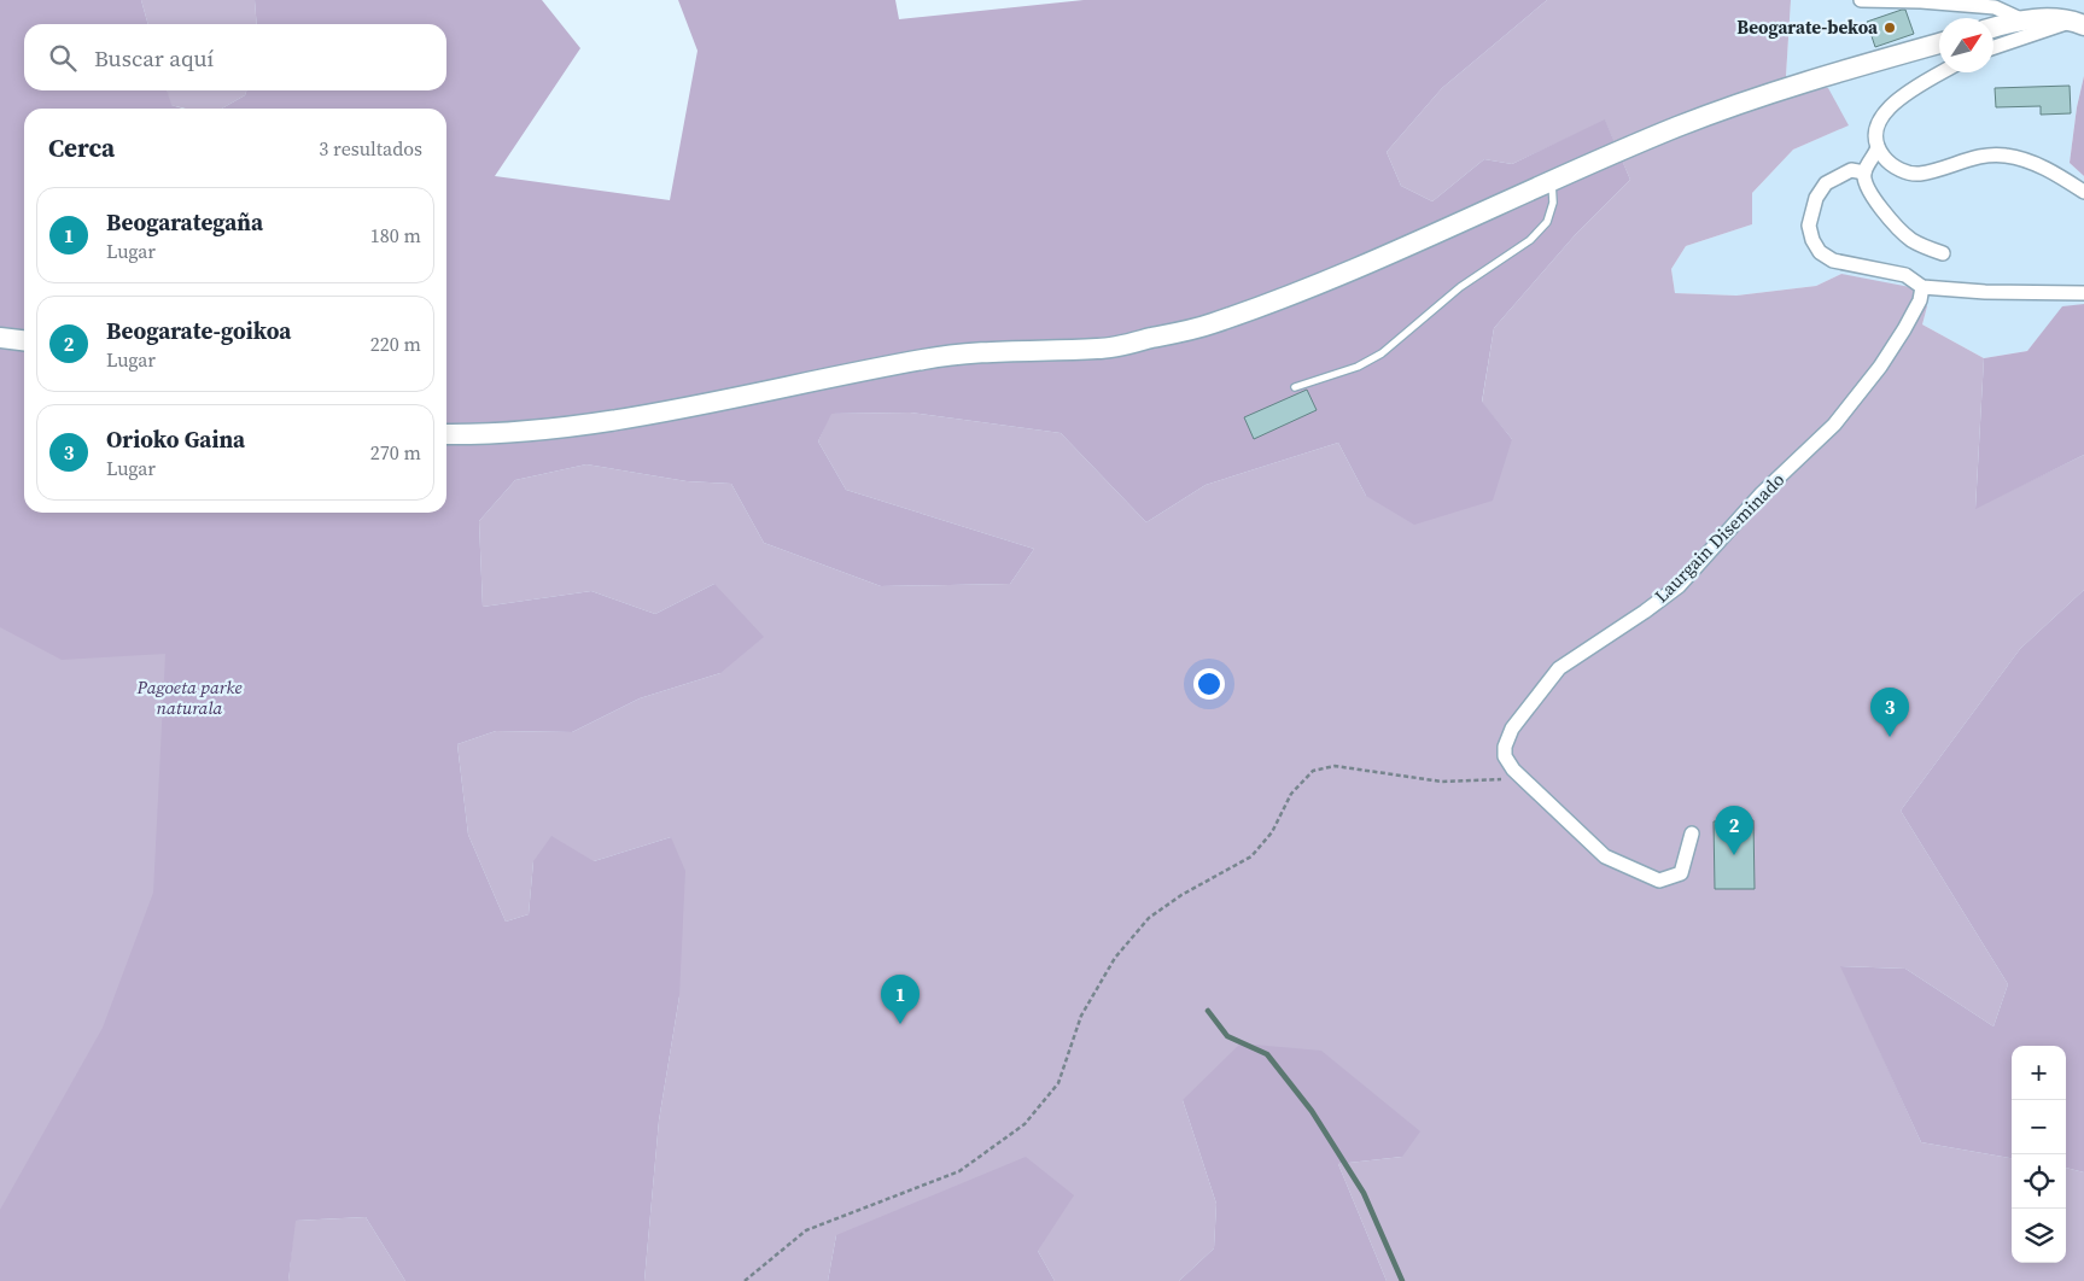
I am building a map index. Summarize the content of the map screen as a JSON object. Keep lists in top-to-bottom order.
{
  "streets": {
    "street": ["Laurgain Diseminado"]
  },
  "parks": ["Pagoeta parke naturala"],
  "places": ["Beogarate-bekoa"],
  "north": "top right",
  "page": {
    "search": "Buscar aquí",
    "heading": ["Cerca", "3 resultados"],
    "list": [
      {
        "mark": "1",
        "name": "Beogarategaña",
        "note": "Lugar",
        "value": "180 m"
      },
      {
        "mark": "2",
        "name": "Beogarate-goikoa",
        "note": "Lugar",
        "value": "220 m"
      },
      {
        "mark": "3",
        "name": "Orioko Gaina",
        "note": "Lugar",
        "value": "270 m"
      }
    ],
    "pins": ["3", "2", "1"],
    "map_buttons": ["+", "−"]
  }
}
